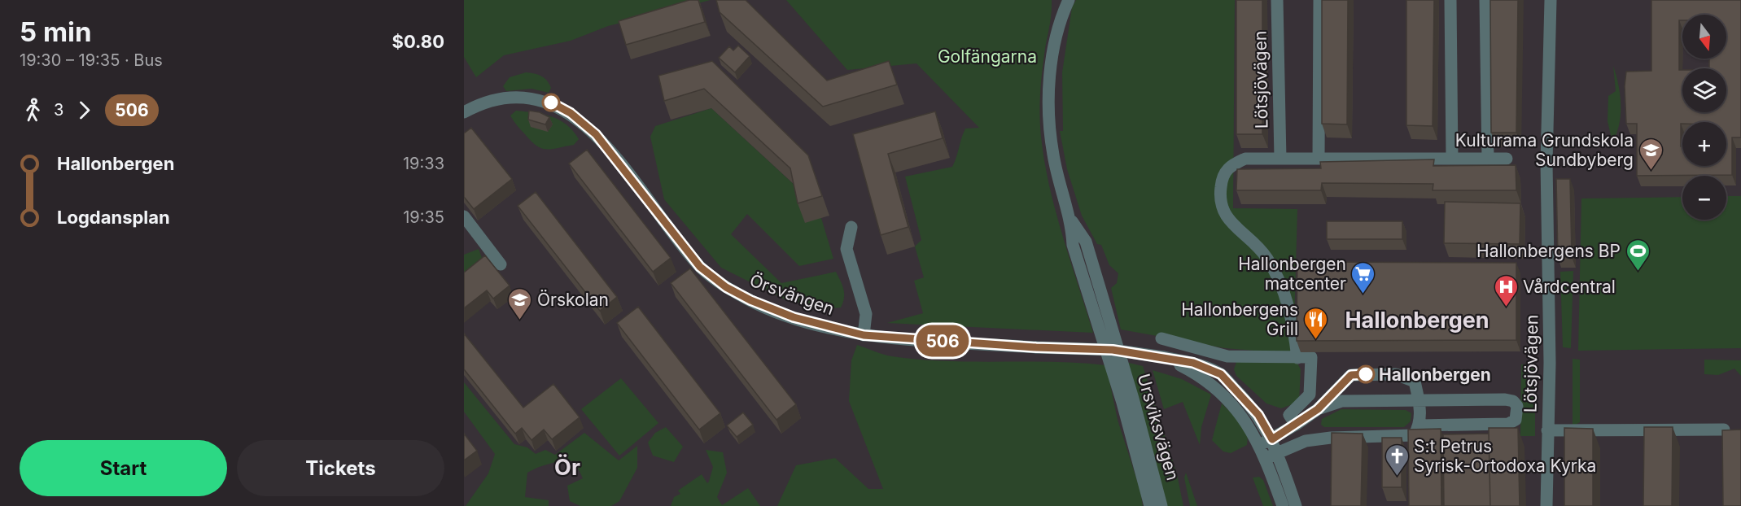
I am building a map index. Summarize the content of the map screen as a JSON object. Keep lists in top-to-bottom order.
{
  "streets": {
    "street": ["Lötsjövägen", "Örsvängen", "Ursviksvägen"]
  },
  "districts": ["Hallonbergen", "Ör"],
  "parks": ["Golfängarna"],
  "places": {
    "school or university": ["Kulturama Grundskola Sundbyberg", "Örskolan"],
    "sports": ["Hallonbergens BP"],
    "supermarket": ["Hallonbergen matcenter"],
    "hospital": ["Vårdcentral"],
    "restaurant": ["Hallonbergens Grill"],
    "other": ["Hallonbergen"],
    "church": ["S:t Petrus Syrisk-Ortodoxa Kyrka"]
  },
  "lines": ["bus line 506"],
  "north": "bottom",
  "page": {
    "heading": ["5 min", "19:30 – 19:35 · Bus", "$0.80"],
    "on_map": "506",
    "map_buttons": ["+", "−"],
    "legs": ["3", "506"],
    "list": [
      {
        "name": "Hallonbergen",
        "value": "19:33"
      },
      {
        "name": "Logdansplan",
        "value": "19:35"
      }
    ],
    "buttons": ["Start", "Tickets"]
  }
}
